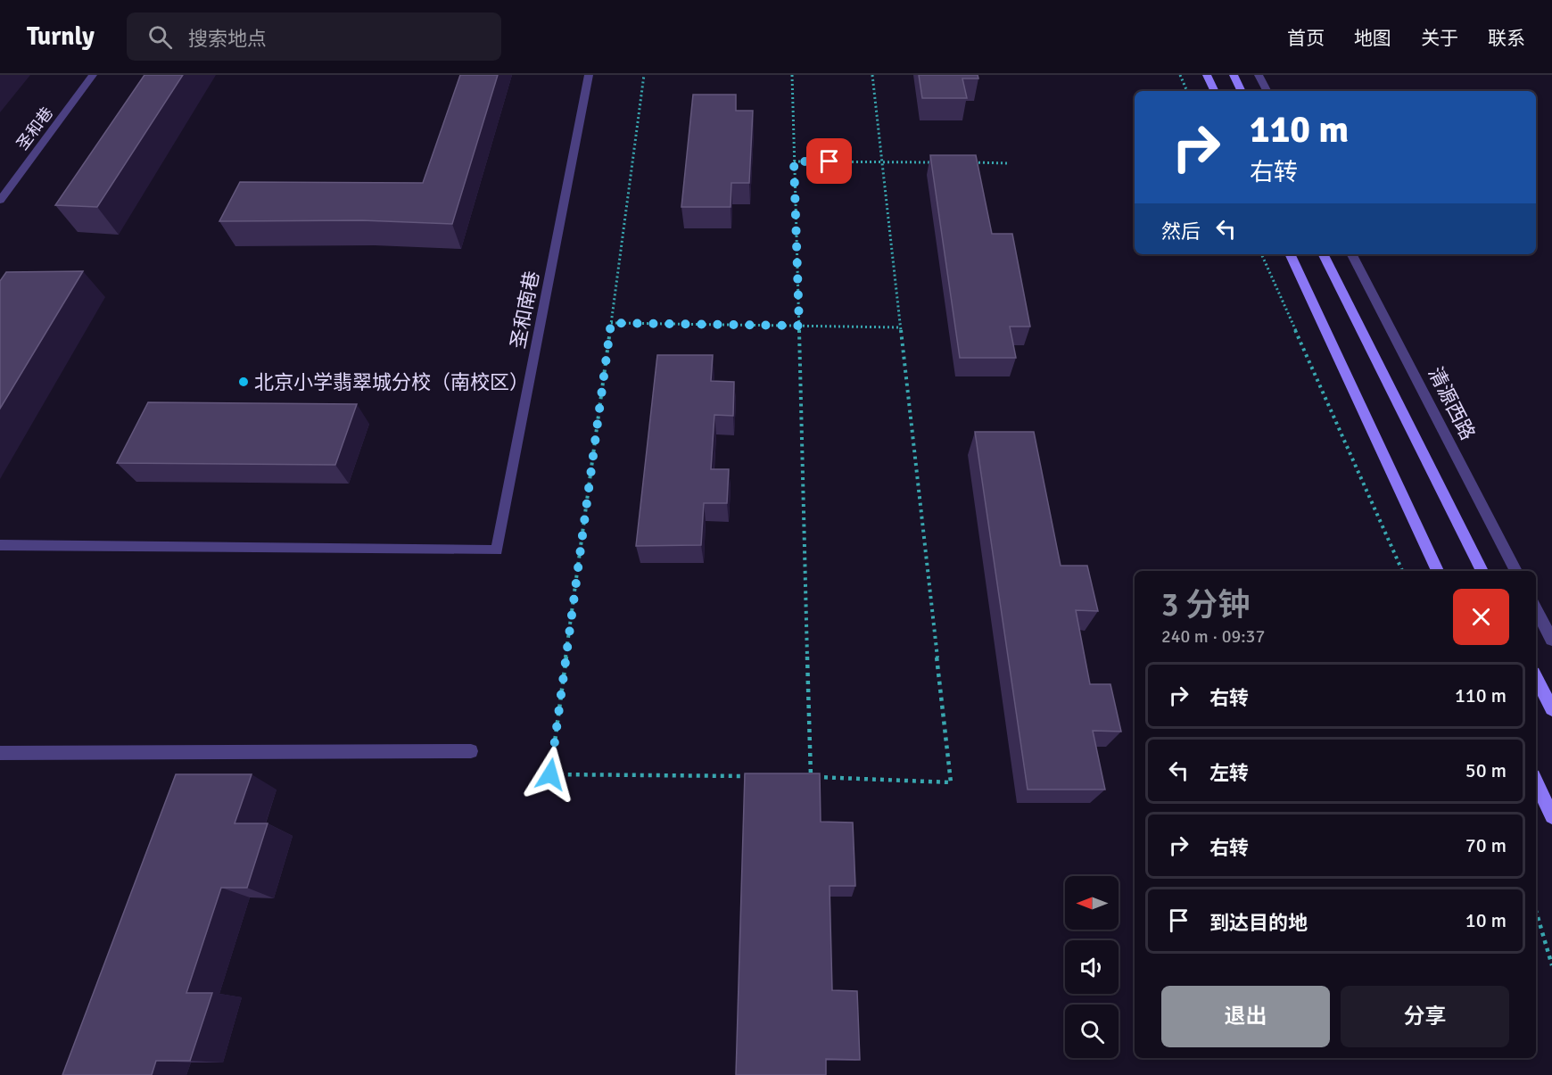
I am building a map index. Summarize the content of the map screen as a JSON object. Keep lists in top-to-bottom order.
{
  "streets": {
    "street": ["圣和巷", "圣和南巷", "清源西路"]
  },
  "places": ["北京小学翡翠城分校（南校区）"],
  "north": "left",
  "page": {
    "header": "Turnly",
    "search": "搜索地点",
    "nav": [
      "首页",
      "地图",
      "关于",
      "联系"
    ],
    "turn": ["110 m", "右转"],
    "then": "然后",
    "heading": ["3 分钟", "240 m · 09:37"],
    "list": [
      {
        "name": "右转",
        "value": "110 m"
      },
      {
        "name": "左转",
        "value": "50 m"
      },
      {
        "name": "右转",
        "value": "70 m"
      },
      {
        "name": "到达目的地",
        "value": "10 m"
      }
    ],
    "buttons": ["退出", "分享"]
  }
}
